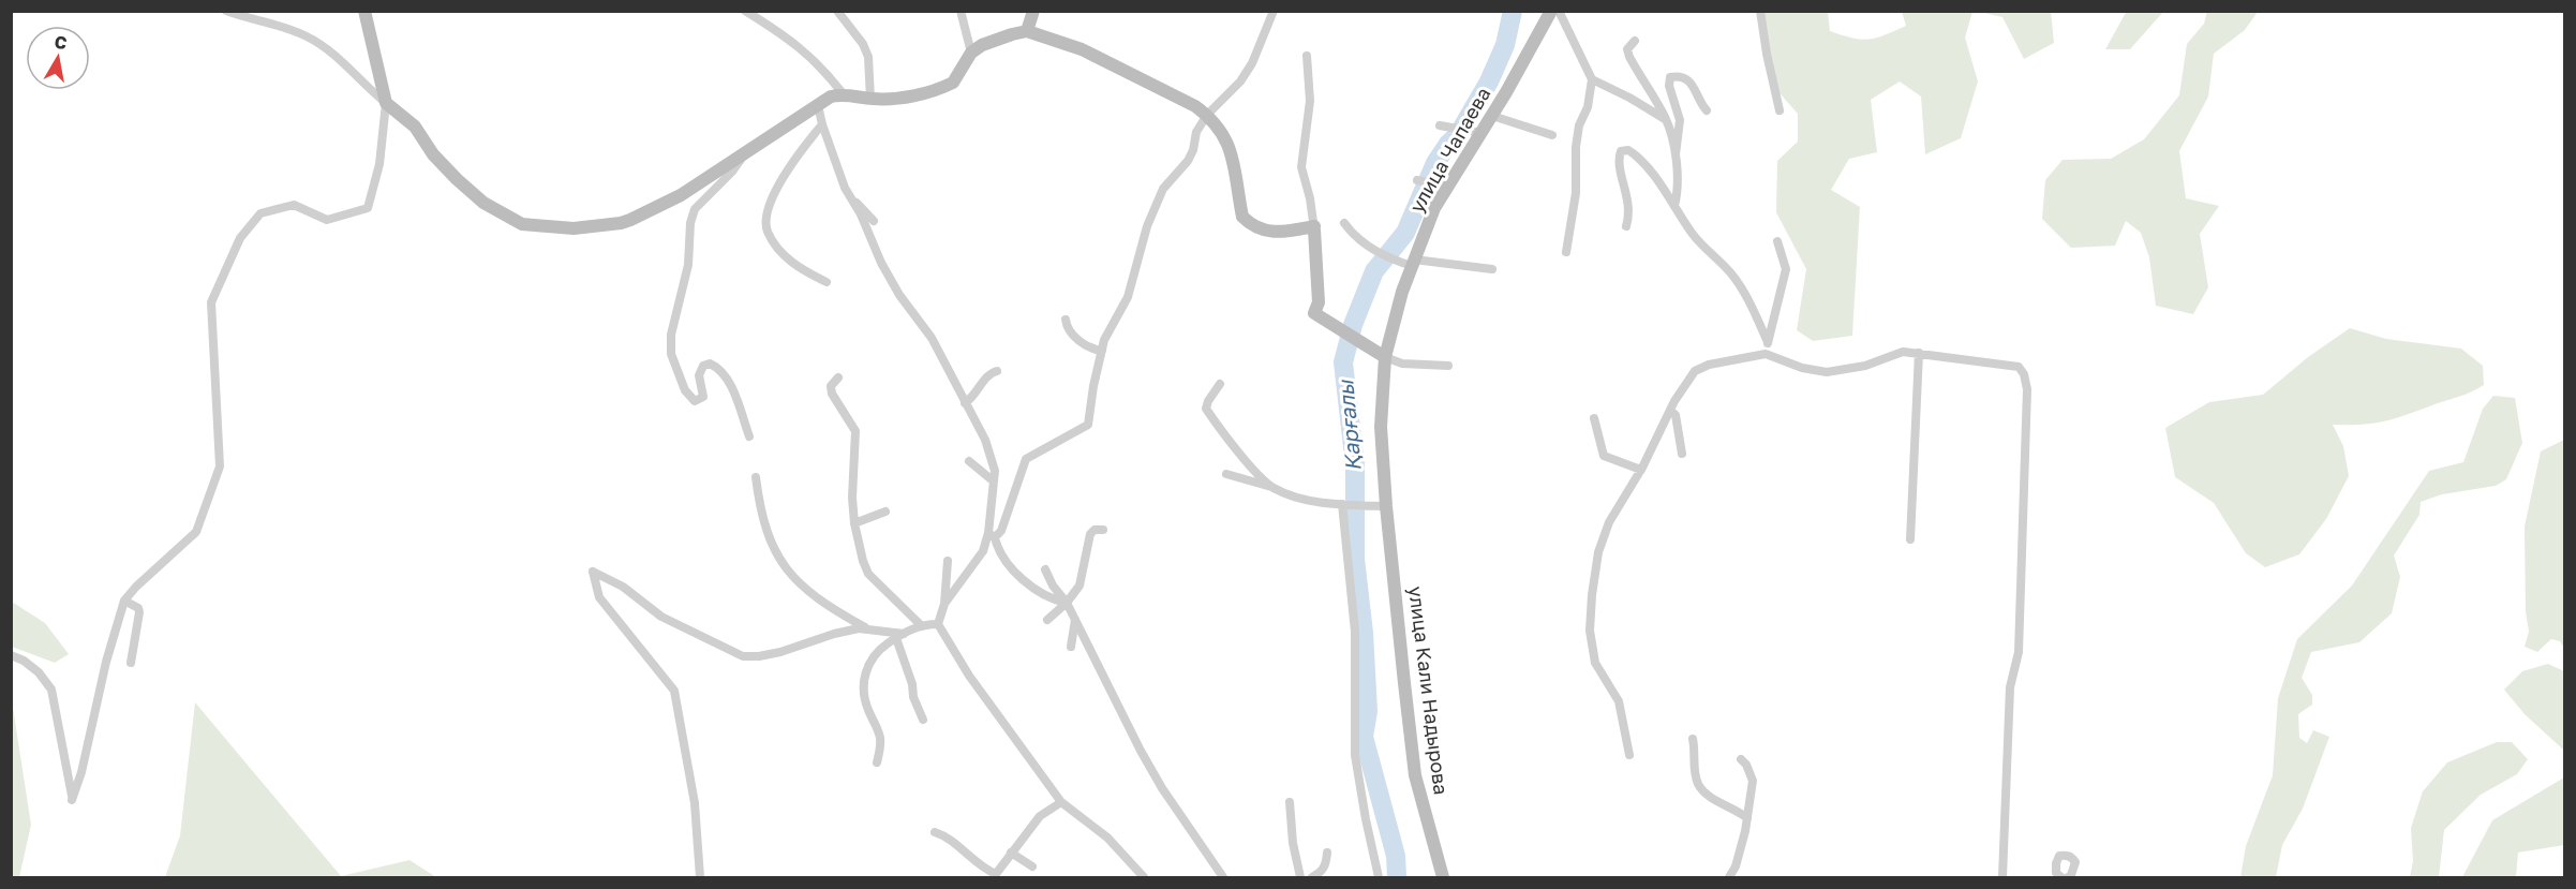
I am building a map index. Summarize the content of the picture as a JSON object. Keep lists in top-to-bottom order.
{
  "streets": {
    "street": ["улица Чапаева", "улица Кали Надырова"]
  },
  "crossings": [
    ["улица Чапаева", "улица Кали Надырова"]
  ],
  "water": ["Қарғалы"],
  "north": "top"
}
